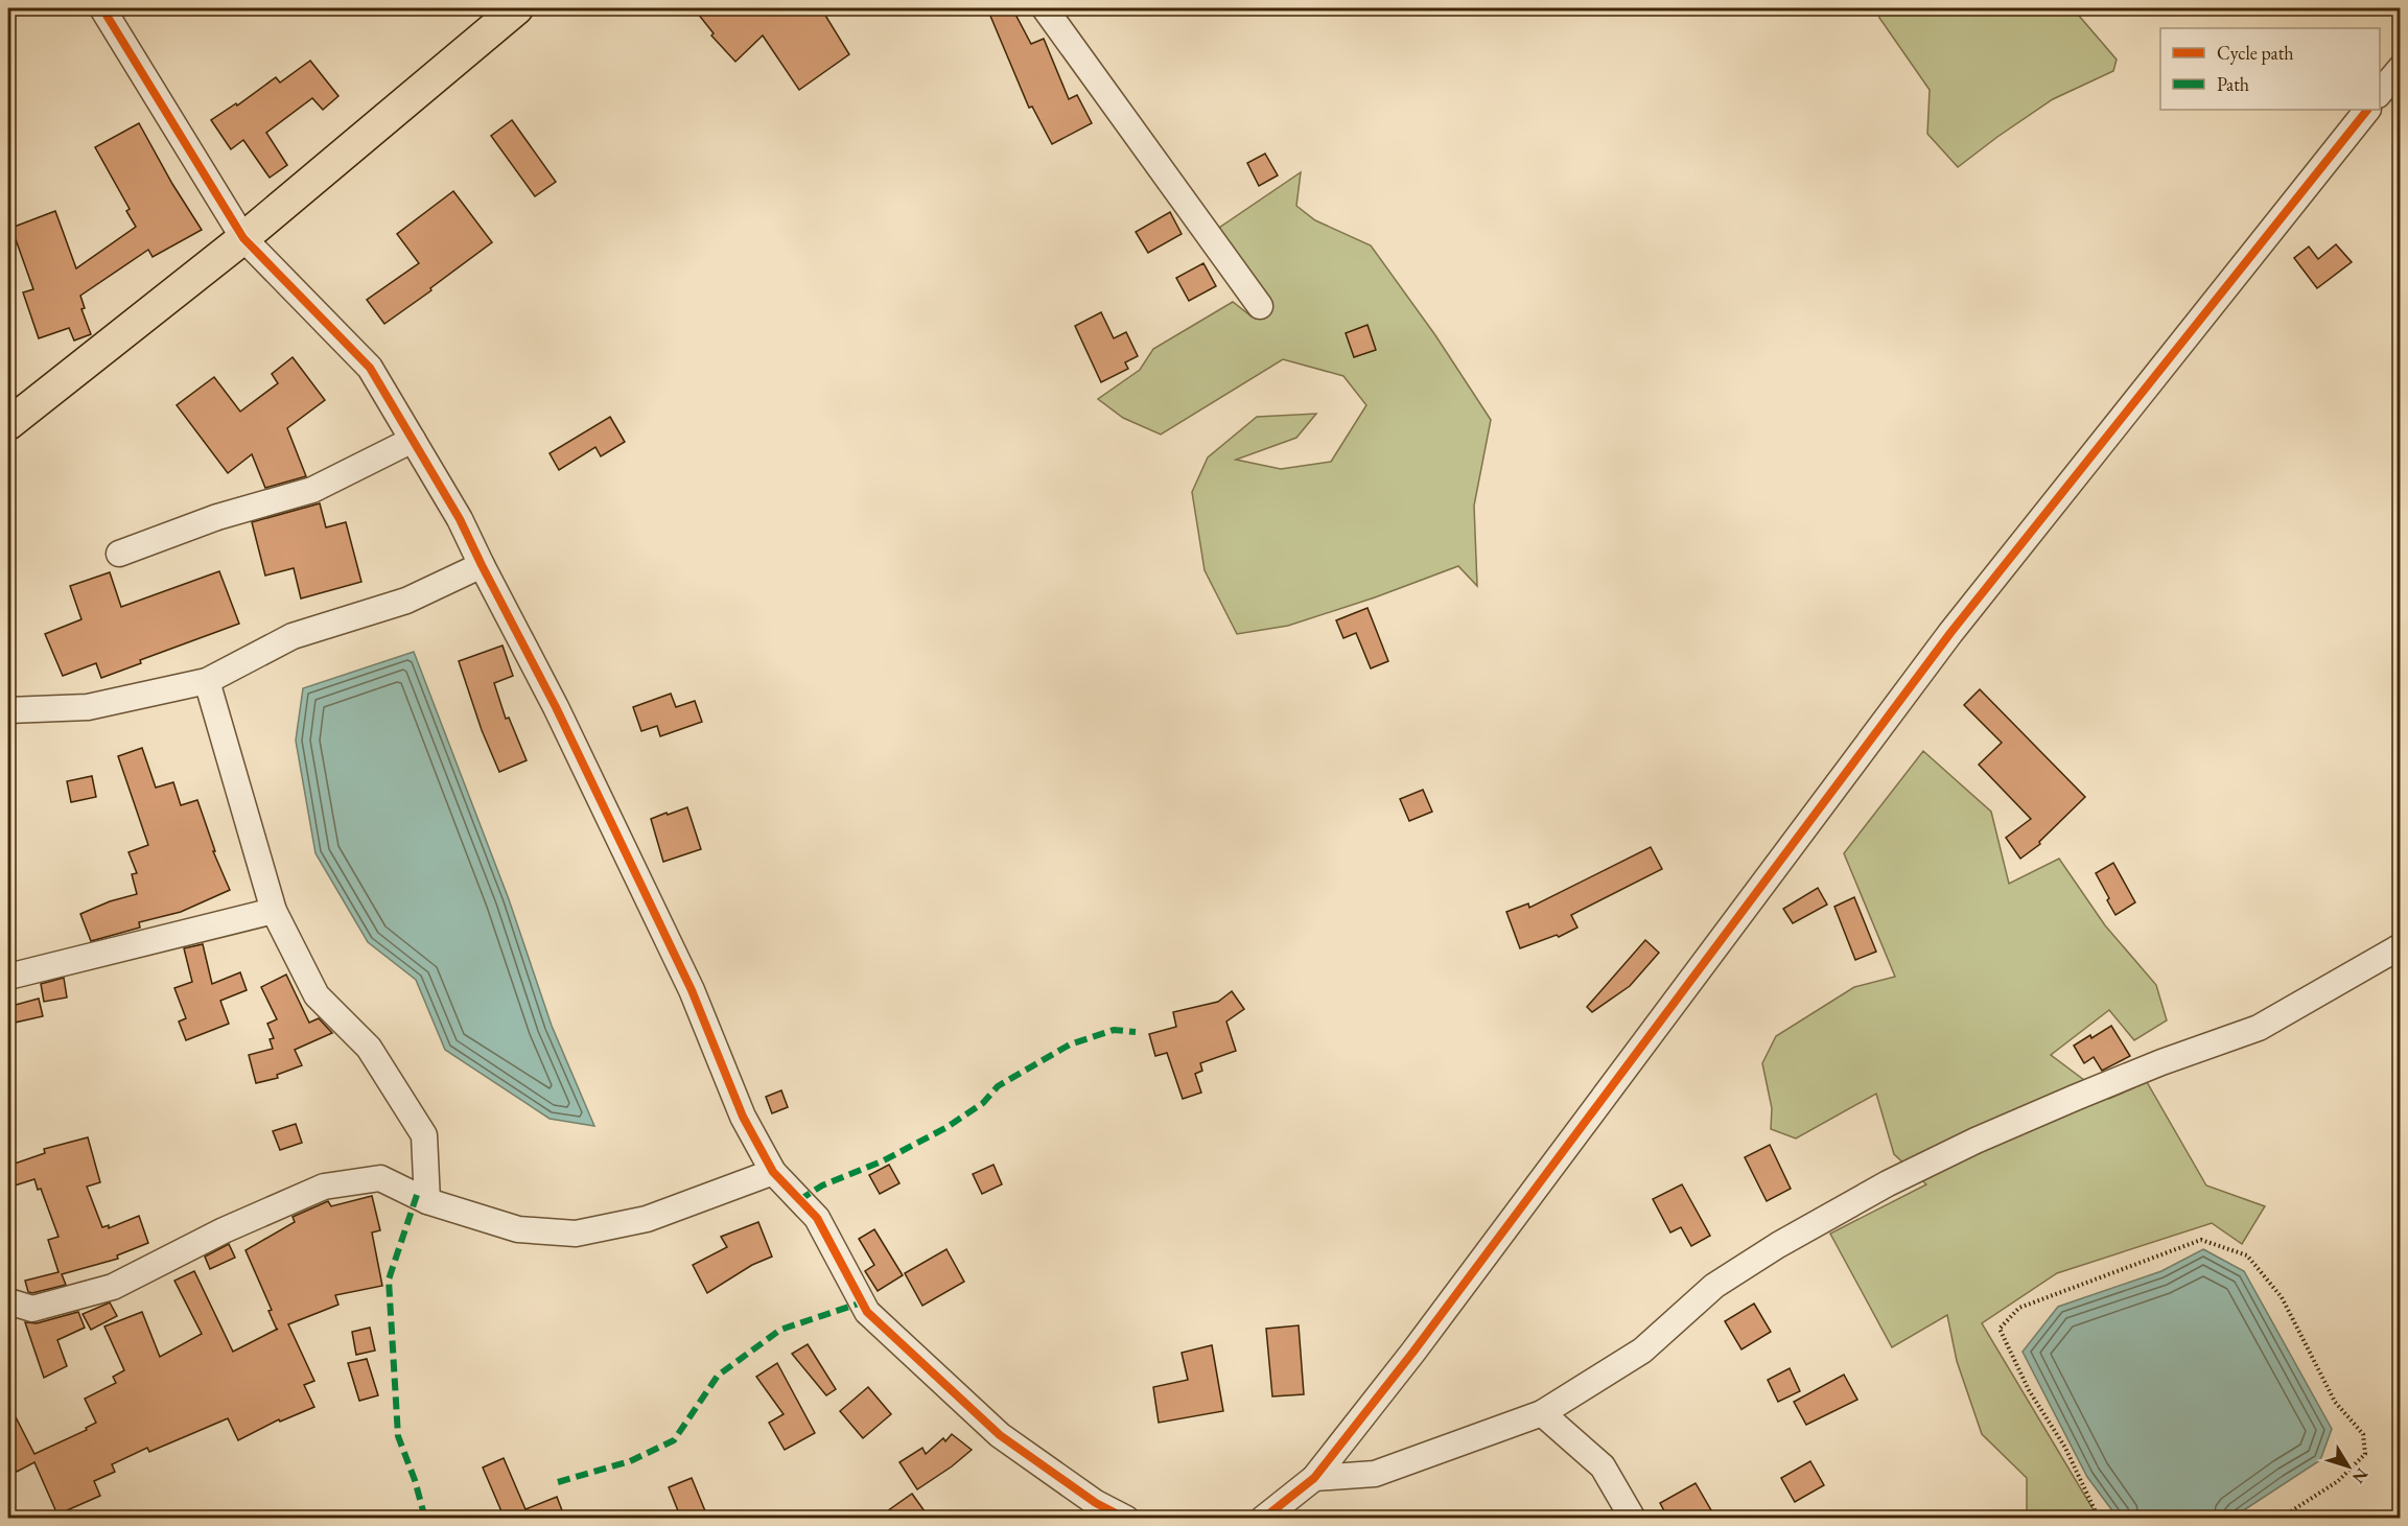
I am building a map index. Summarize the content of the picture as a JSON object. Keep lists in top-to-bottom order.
{
  "legend": ["Cycle path", "Path"],
  "north": "bottom right"
}
